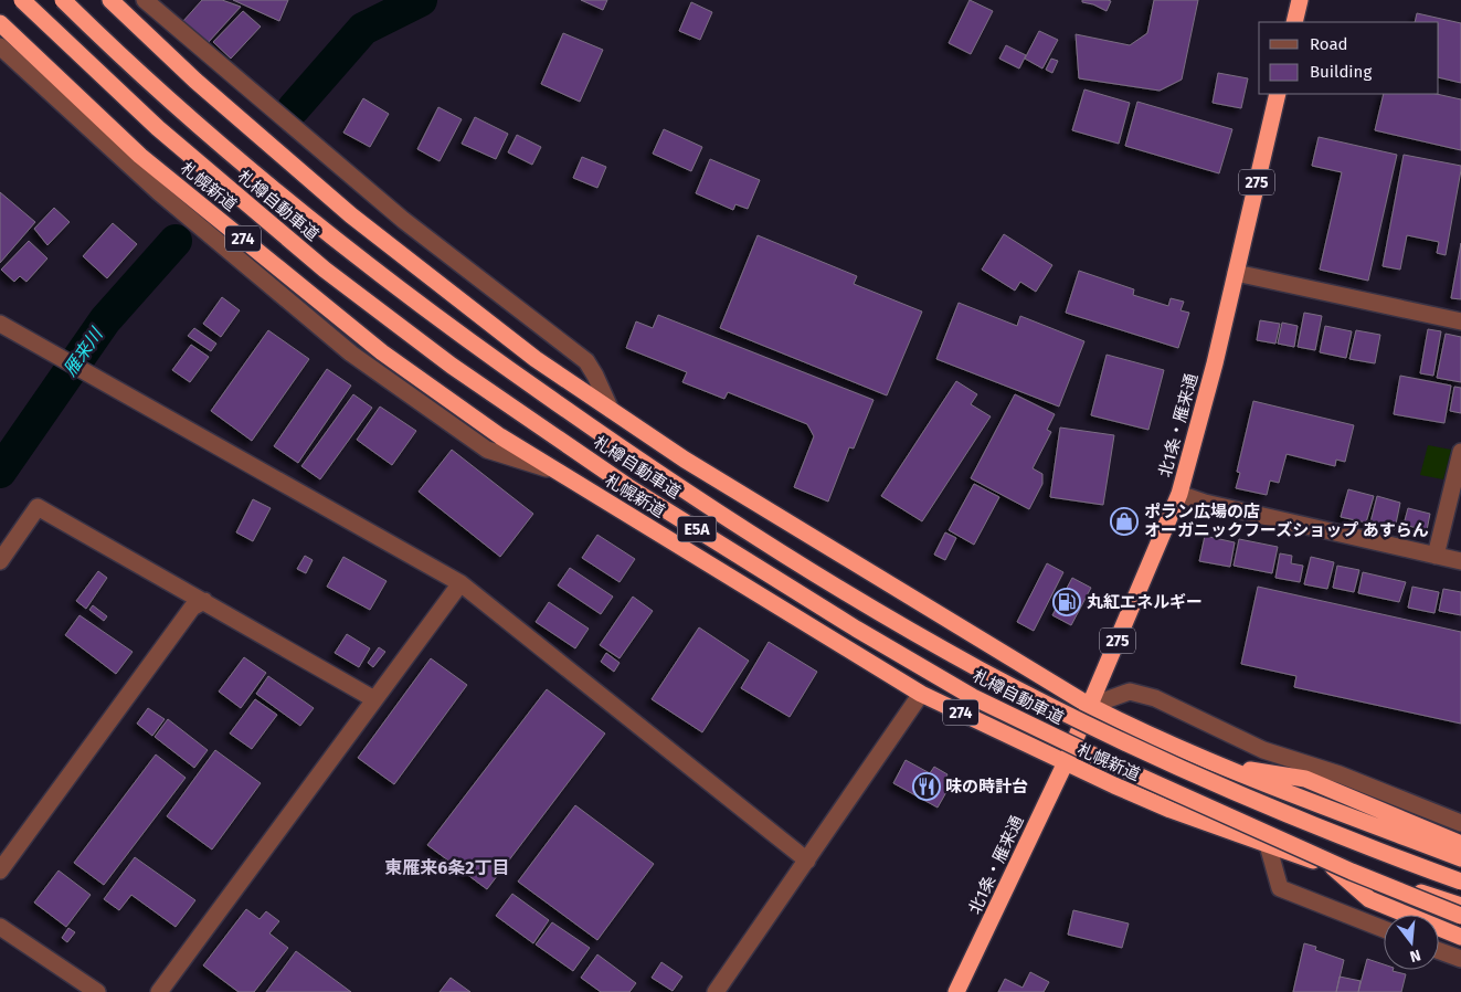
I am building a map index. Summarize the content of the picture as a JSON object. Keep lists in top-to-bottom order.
{
  "streets": {
    "highway": [
      "275",
      "札幌新道",
      "札樽自動車道",
      "274",
      "北1条・雁来通",
      "E5A"
    ]
  },
  "crossings": [
    ["札幌新道", "北1条・雁来通"]
  ],
  "districts": ["東雁来6条2丁目"],
  "water": ["雁来川"],
  "places": {
    "shop": ["ポラン広場の店 オーガニックフーズショップ あすらん"],
    "fuel station": ["丸紅エネルギー"],
    "restaurant": ["味の時計台"]
  },
  "legend": ["Road", "Building"],
  "north": "bottom"
}
